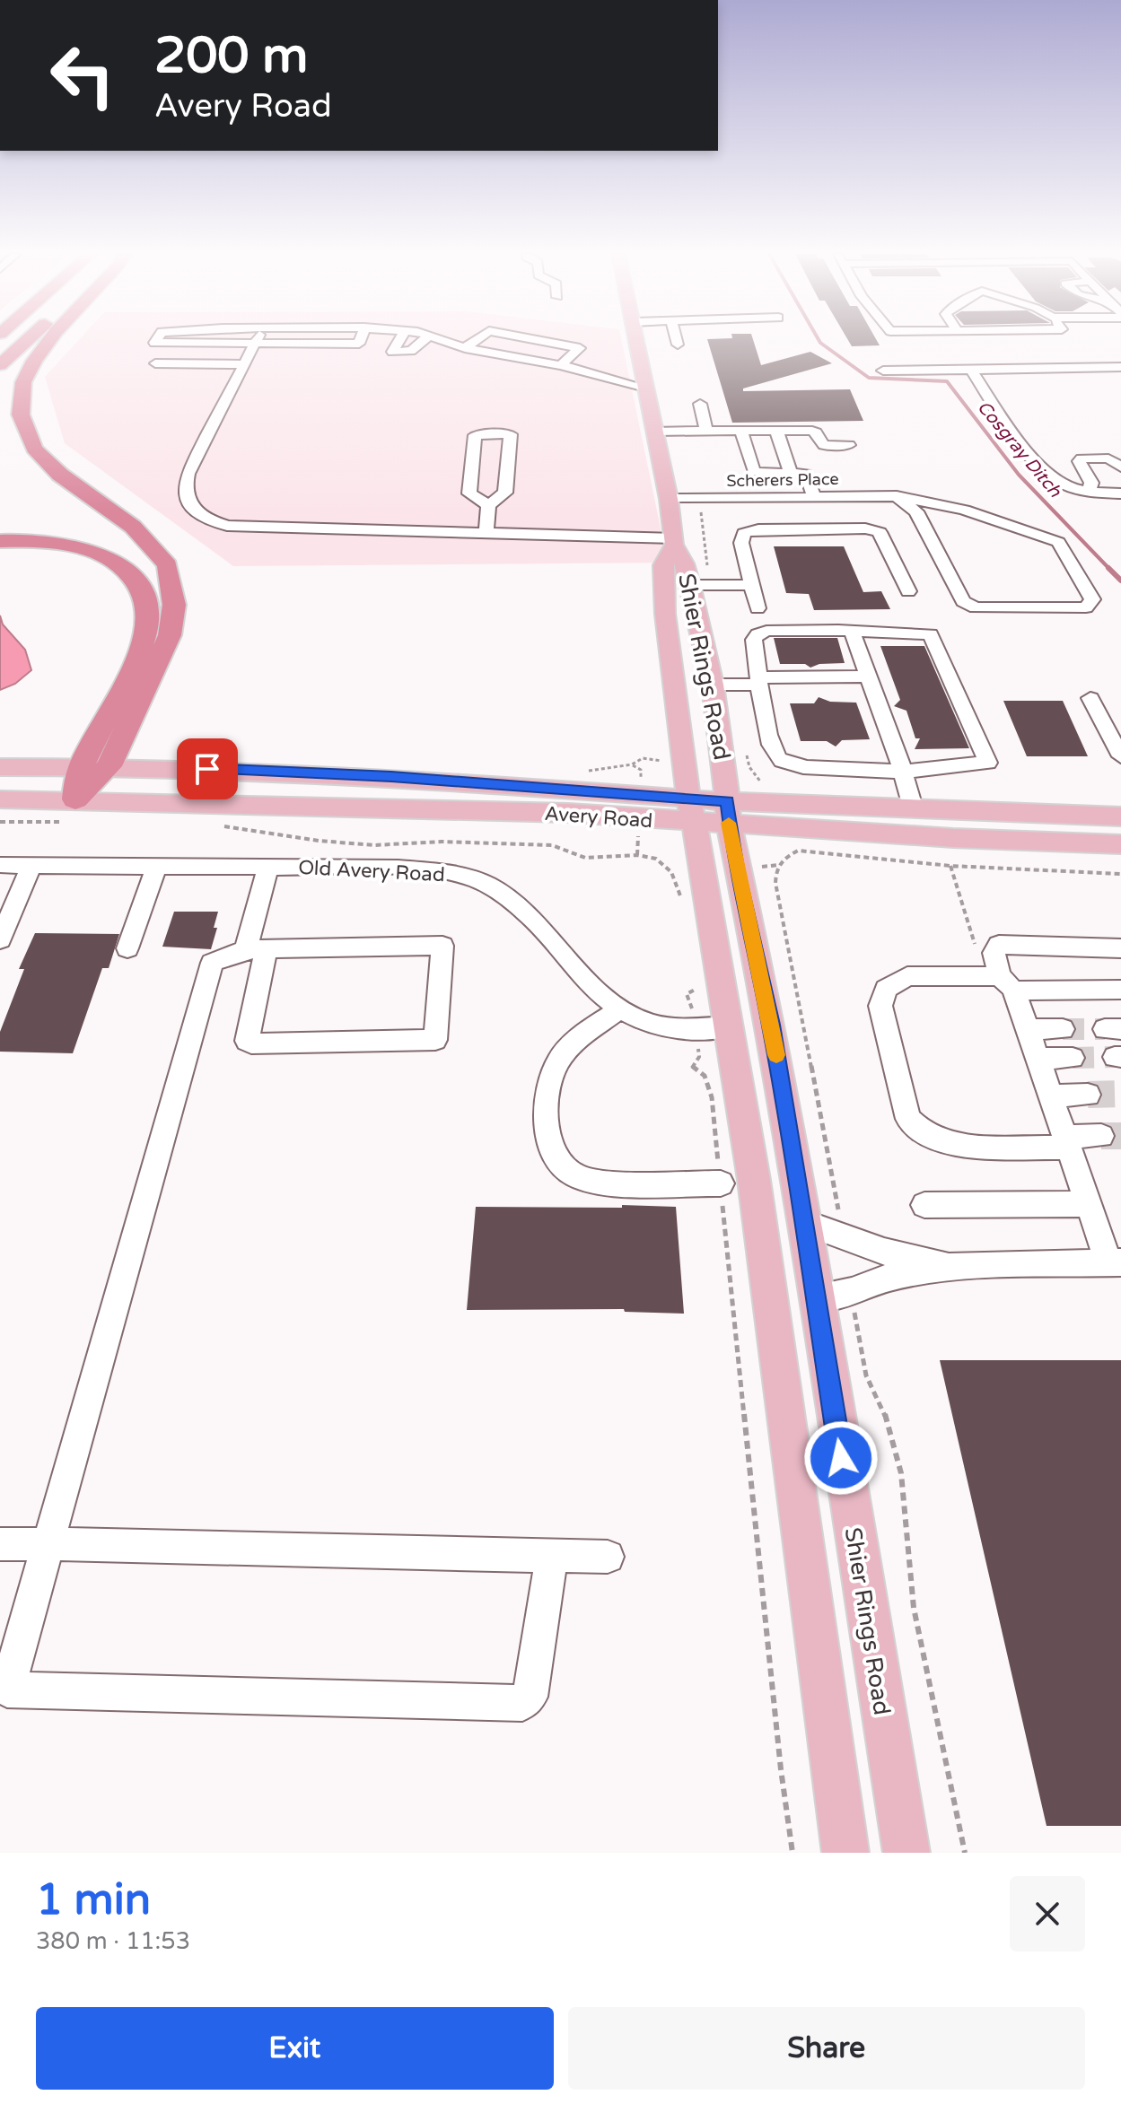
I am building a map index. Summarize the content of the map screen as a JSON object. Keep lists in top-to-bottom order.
{
  "streets": {
    "main road": ["Shier Rings Road", "Avery Road"],
    "street": ["Scherers Place", "Old Avery Road"]
  },
  "crossings": [
    ["Scherers Place", "Shier Rings Road"],
    ["Shier Rings Road", "Avery Road"],
    ["Shier Rings Road", "Old Avery Road"]
  ],
  "water": ["Cosgray Ditch"],
  "page": {
    "turn": ["200 m", "Avery Road"],
    "heading": ["1 min", "380 m · 11:53"],
    "buttons": ["Exit", "Share"]
  }
}
